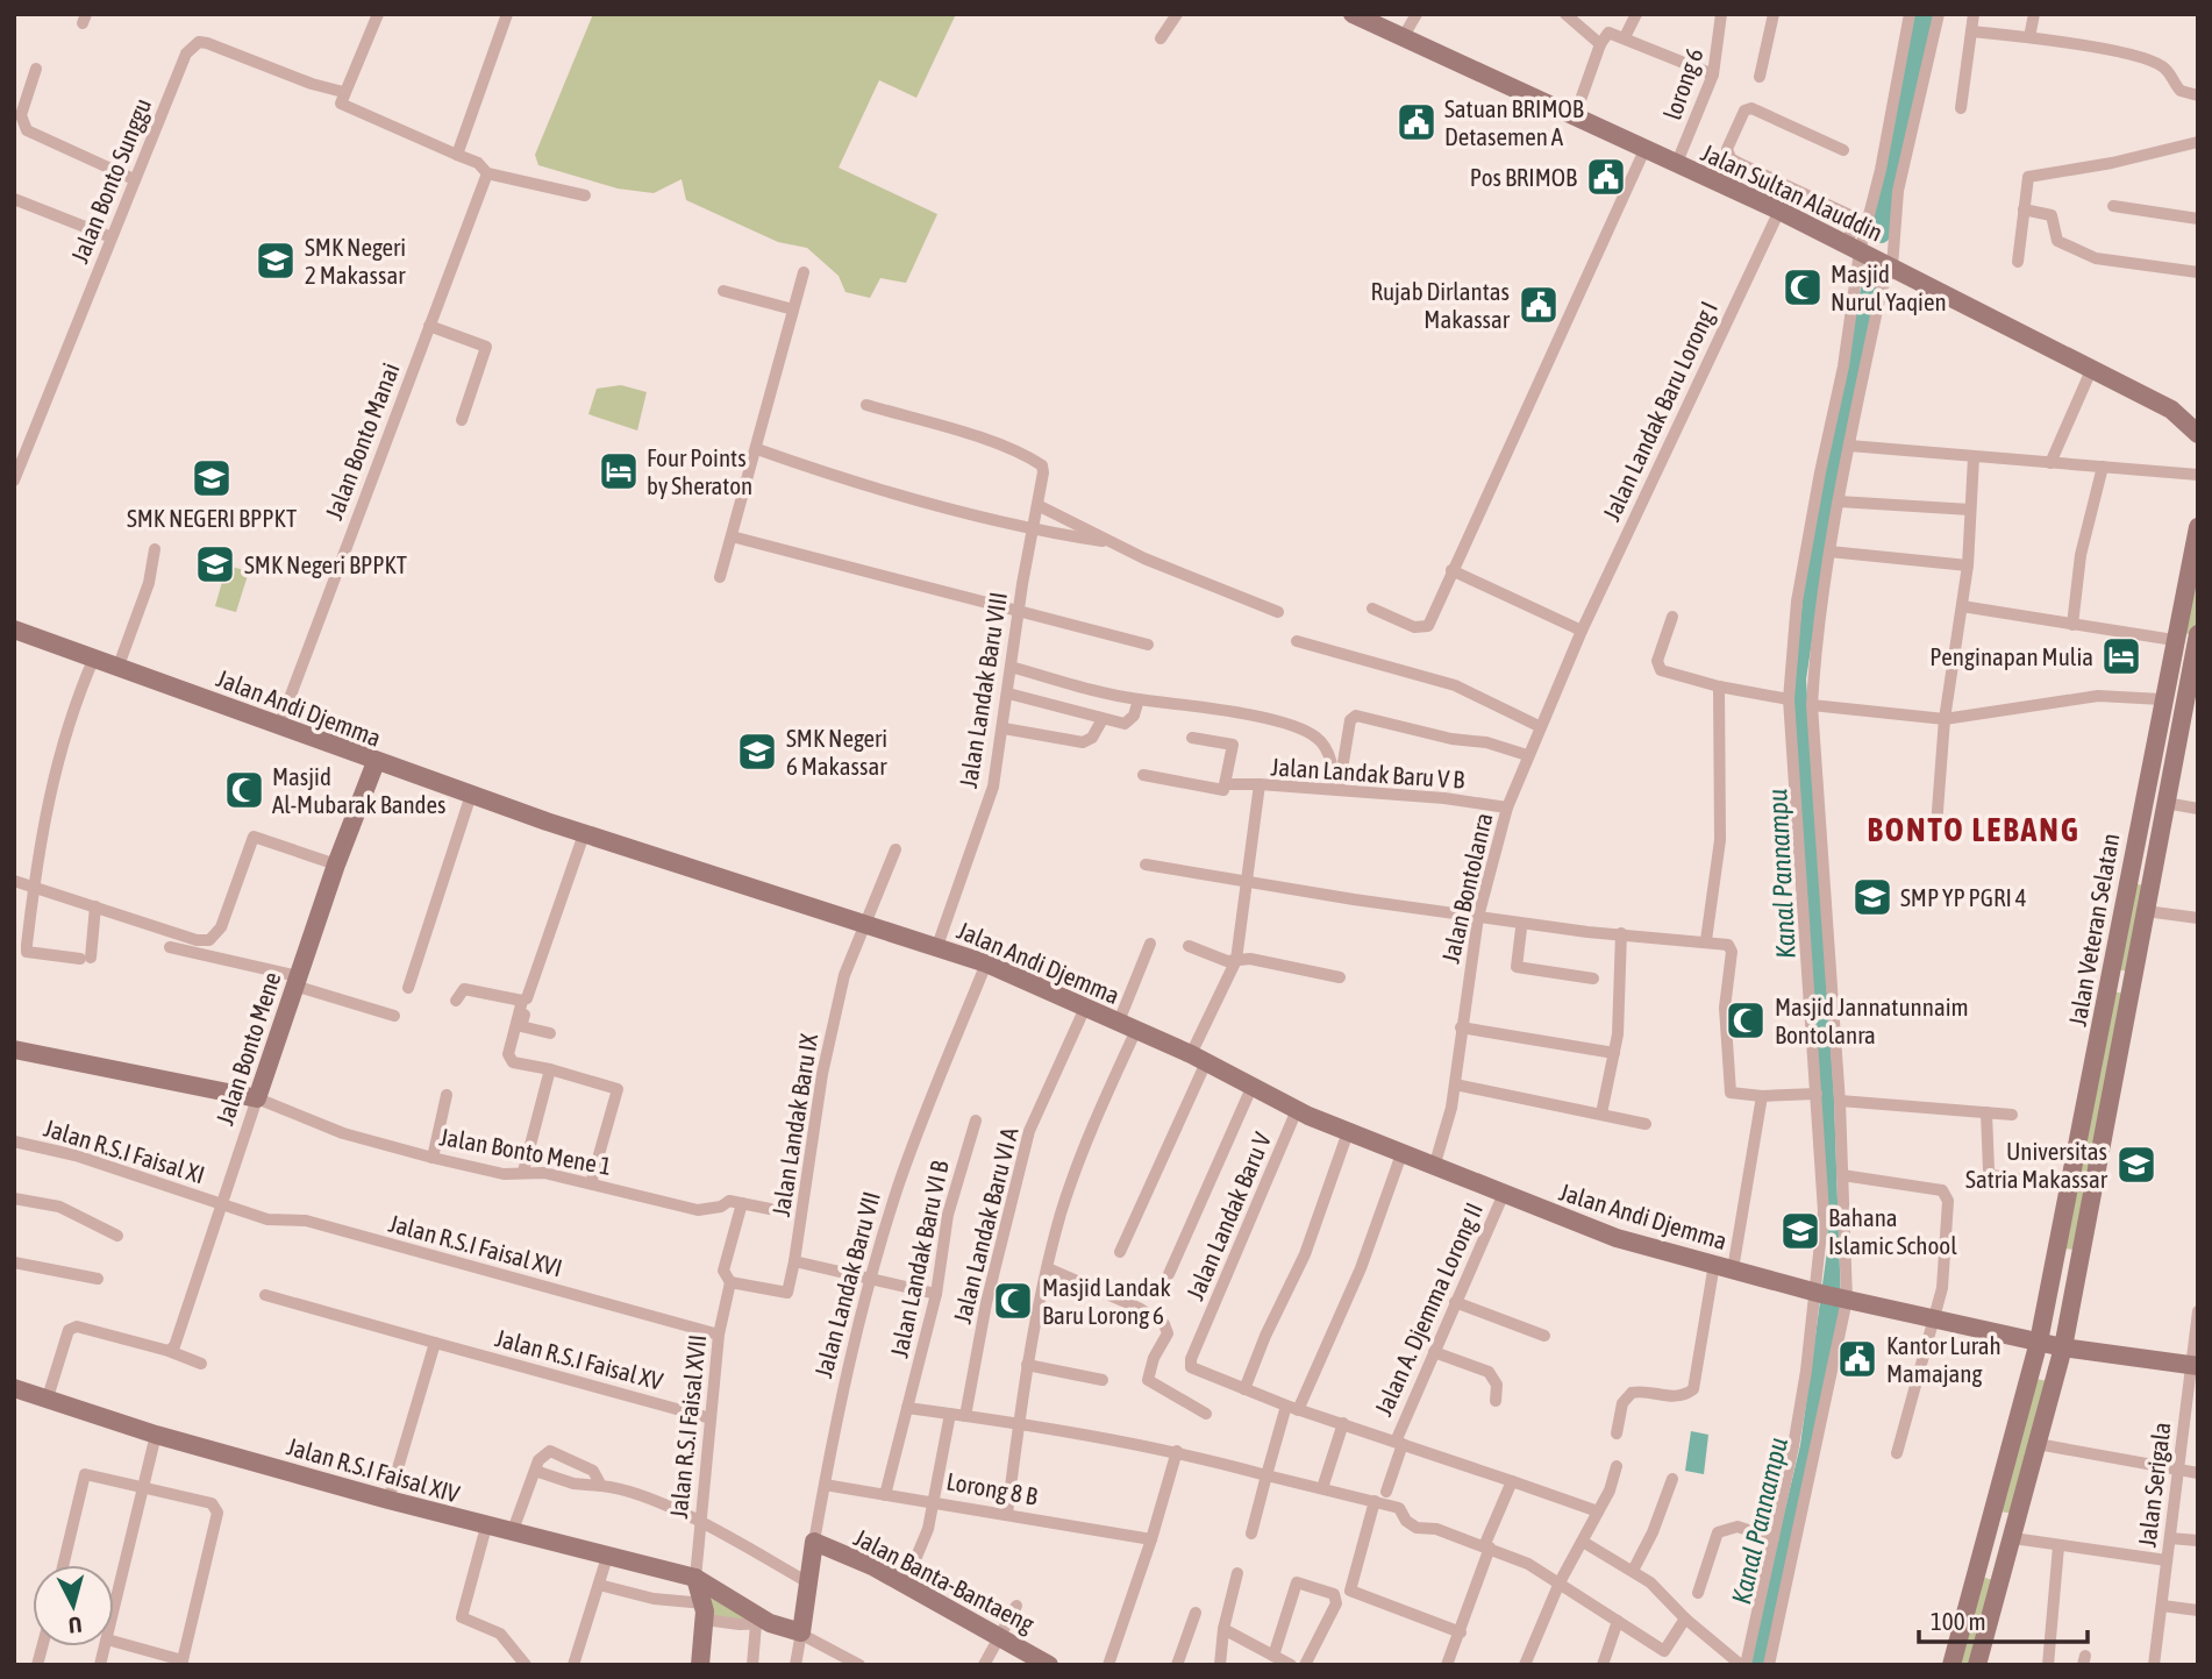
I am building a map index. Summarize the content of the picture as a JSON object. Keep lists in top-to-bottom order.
{
  "streets": {
    "main road": [
      "Jalan Sultan Alauddin",
      "Jalan Andi Djemma",
      "Jalan Veteran Selatan",
      "Jalan Bonto Mene",
      "Jalan Landak Baru VII",
      "Jalan R.S.I Faisal XIV",
      "Jalan Banta-Bantaeng"
    ],
    "street": [
      "lorong 6",
      "Jalan Bonto Sunggu",
      "Jalan Landak Baru Lorong I",
      "Jalan Bonto Manai",
      "Jalan Landak Baru VIII",
      "Jalan Landak Baru V B",
      "Jalan Bontolanra",
      "Jalan Landak Baru IX",
      "Jalan R.S.I Faisal XI",
      "Jalan Bonto Mene 1",
      "Jalan Landak Baru V",
      "Jalan Landak Baru VI A",
      "Jalan R.S.I Faisal XVI",
      "Jalan Landak Baru VI B",
      "Jalan A. Djemma Lorong II",
      "Jalan R.S.I Faisal XV",
      "Jalan R.S.I Faisal XVII",
      "Jalan Serigala",
      "Lorong 8 B"
    ]
  },
  "crossings": [
    ["lorong 6", "Jalan Sultan Alauddin"],
    ["Jalan Sultan Alauddin", "Jalan Landak Baru Lorong I"],
    ["Jalan Landak Baru Lorong I", "Jalan Bontolanra"],
    ["Jalan Bonto Manai", "Jalan Andi Djemma"],
    ["Jalan Landak Baru VIII", "Jalan Andi Djemma"],
    ["Jalan Andi Djemma", "Jalan Landak Baru V B"],
    ["Jalan Andi Djemma", "Jalan Bontolanra"],
    ["Jalan Andi Djemma", "Jalan Veteran Selatan"],
    ["Jalan Andi Djemma", "Jalan Bonto Mene"],
    ["Jalan Andi Djemma", "Jalan Landak Baru IX"],
    ["Jalan Andi Djemma", "Jalan Landak Baru V"],
    ["Jalan Andi Djemma", "Jalan Landak Baru VI A"],
    ["Jalan Andi Djemma", "Jalan Landak Baru VII"],
    ["Jalan Andi Djemma", "Jalan A. Djemma Lorong II"],
    ["Jalan Landak Baru V B", "Jalan Bontolanra"],
    ["Jalan Bonto Mene", "Jalan R.S.I Faisal XI"],
    ["Jalan Bonto Mene", "Jalan Bonto Mene 1"],
    ["Jalan Bonto Mene", "Jalan R.S.I Faisal XVI"],
    ["Jalan Landak Baru IX", "Jalan R.S.I Faisal XVII"],
    ["Jalan R.S.I Faisal XI", "Jalan R.S.I Faisal XVI"],
    ["Jalan Bonto Mene 1", "Jalan R.S.I Faisal XVII"],
    ["Jalan R.S.I Faisal XVI", "Jalan R.S.I Faisal XVII"],
    ["Jalan Landak Baru VI B", "Lorong 8 B"],
    ["Jalan Landak Baru VII", "Jalan R.S.I Faisal XIV"],
    ["Jalan Landak Baru VII", "Lorong 8 B"],
    ["Jalan Landak Baru VII", "Jalan Banta-Bantaeng"],
    ["Jalan R.S.I Faisal XV", "Jalan R.S.I Faisal XVII"],
    ["Jalan R.S.I Faisal XVII", "Jalan R.S.I Faisal XIV"]
  ],
  "districts": ["BONTO LEBANG"],
  "water": ["Kanal Pannampu"],
  "places": {
    "public building": [
      "Satuan BRIMOB Detasemen A",
      "Pos BRIMOB",
      "Rujab Dirlantas Makassar",
      "Kantor Lurah Mamajang"
    ],
    "school or university": [
      "SMK Negeri 2 Makassar",
      "SMK NEGERI BPPKT",
      "SMK Negeri BPPKT",
      "SMK Negeri 6 Makassar",
      "SMP YP PGRI 4",
      "Universitas Satria Makassar",
      "Bahana Islamic School"
    ],
    "mosque": [
      "Masjid Nurul Yaqien",
      "Masjid Al-Mubarak Bandes",
      "Masjid Jannatunnaim Bontolanra",
      "Masjid Landak Baru Lorong 6"
    ],
    "hotel": ["Four Points by Sheraton", "Penginapan Mulia"]
  },
  "scale_bar": "100 m",
  "north": "bottom"
}
